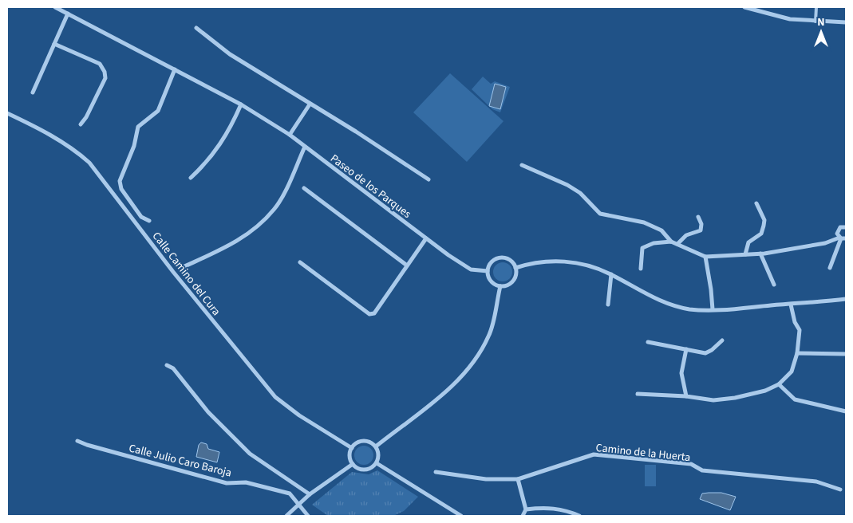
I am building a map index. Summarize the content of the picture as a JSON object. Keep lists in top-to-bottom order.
{
  "streets": {
    "street": [
      "Paseo de los Parques",
      "Calle Camino del Cura",
      "Camino de la Huerta",
      "Calle Julio Caro Baroja"
    ]
  },
  "north": "top"
}
